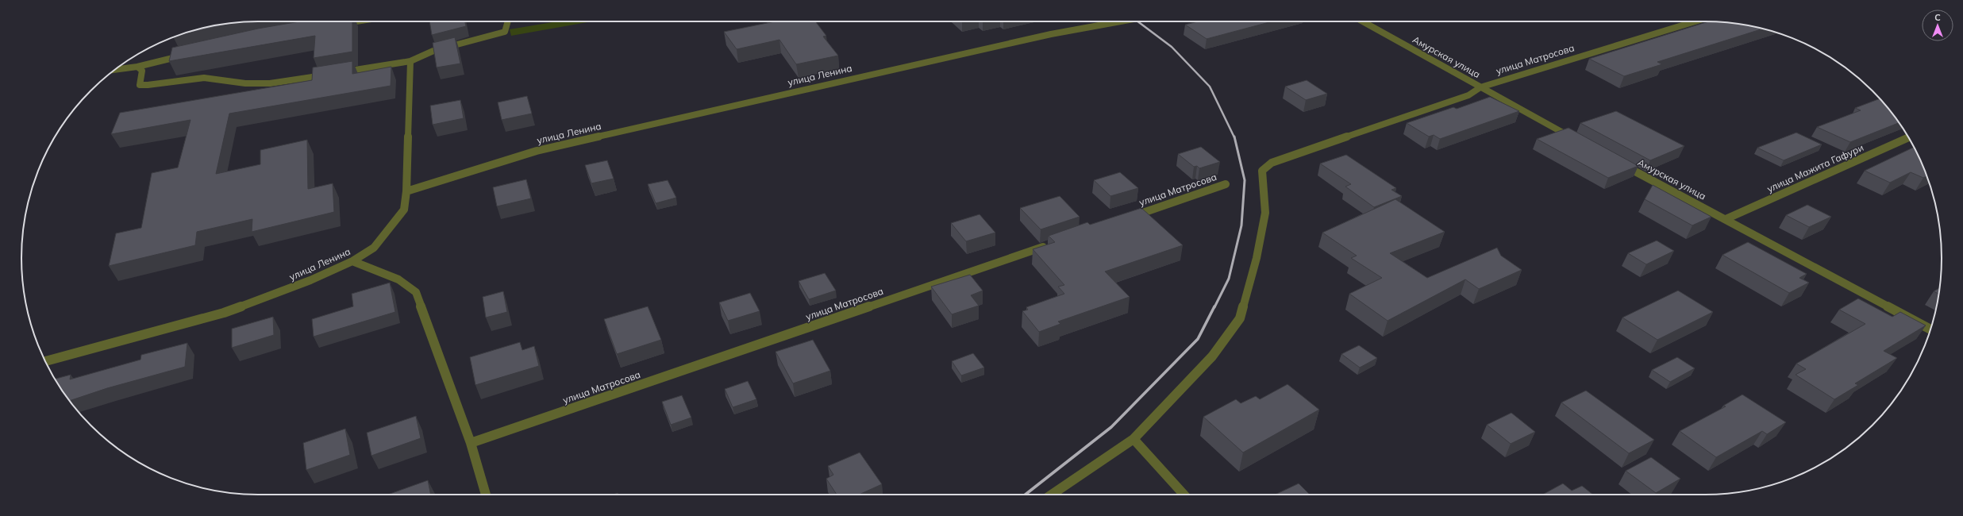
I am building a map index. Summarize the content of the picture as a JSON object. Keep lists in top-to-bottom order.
{
  "streets": {
    "street": [
      "Амурская улица",
      "улица Матросова",
      "улица Ленина",
      "улица Мажита Гафури"
    ]
  },
  "crossings": [
    ["Амурская улица", "улица Матросова"],
    ["Амурская улица", "улица Мажита Гафури"]
  ],
  "north": "top"
}
